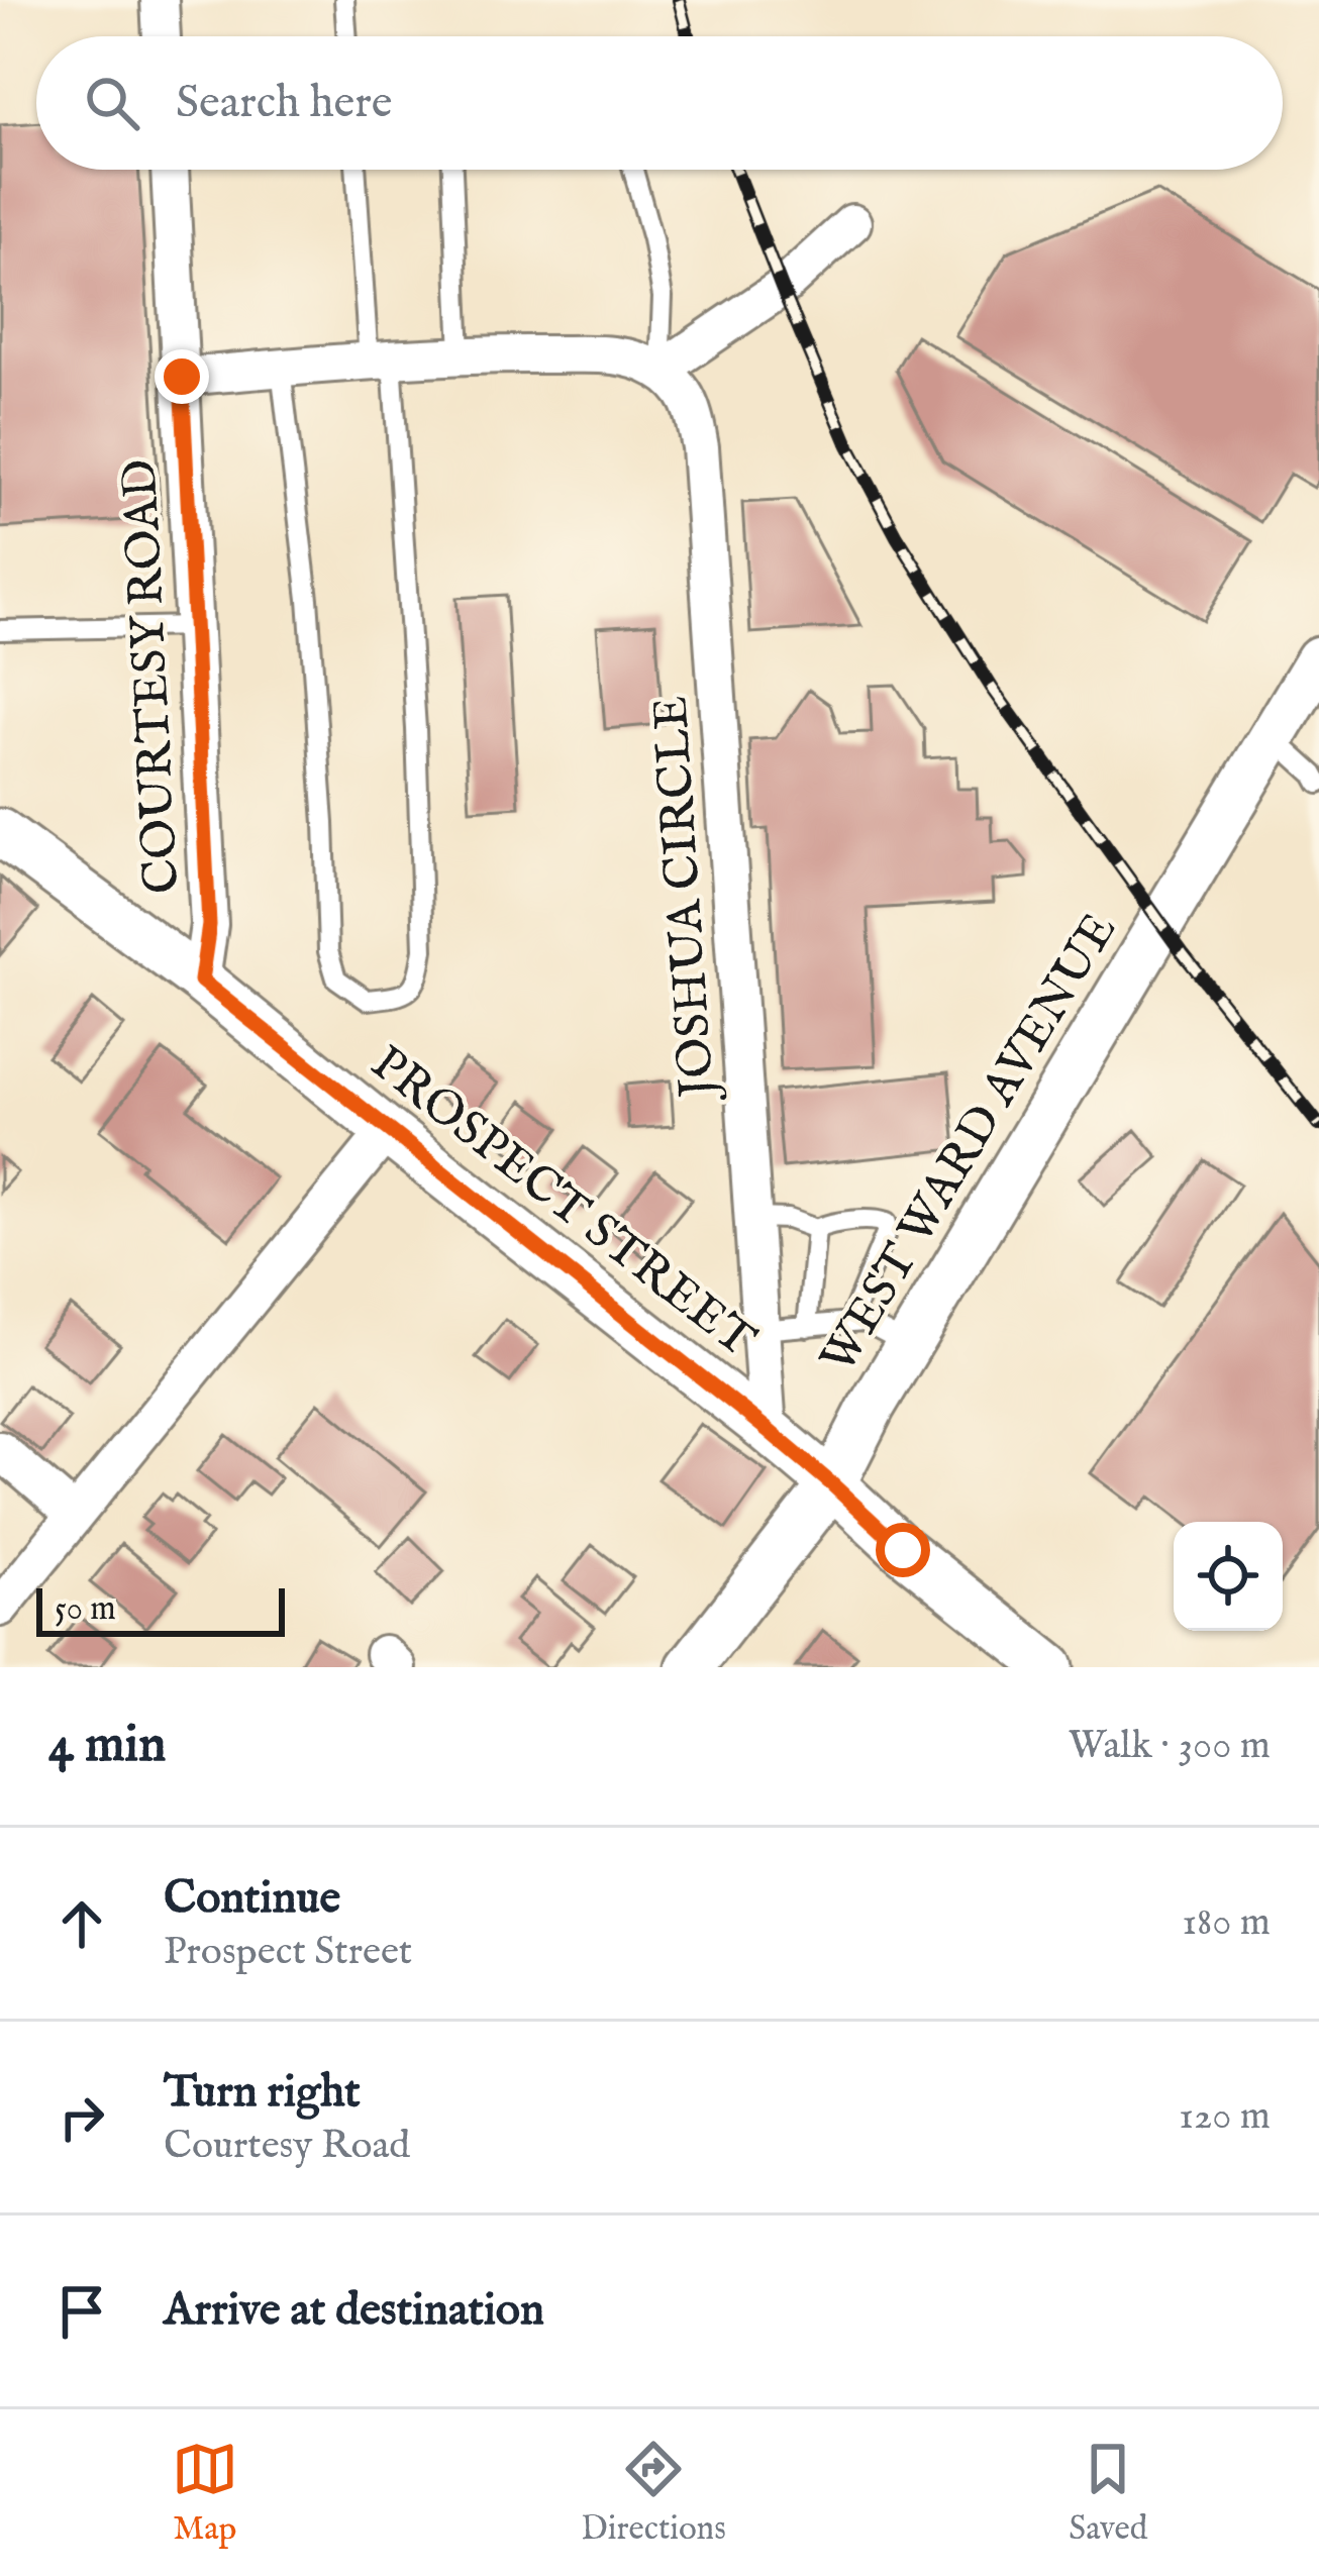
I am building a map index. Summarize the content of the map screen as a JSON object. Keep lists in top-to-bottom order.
{
  "streets": {
    "street": [
      "COURTESY ROAD",
      "JOSHUA CIRCLE",
      "WEST WARD AVENUE",
      "PROSPECT STREET"
    ]
  },
  "crossings": [
    ["COURTESY ROAD", "PROSPECT STREET"],
    ["JOSHUA CIRCLE", "PROSPECT STREET"],
    ["WEST WARD AVENUE", "PROSPECT STREET"]
  ],
  "scale_bar": "50 m",
  "page": {
    "search": "Search here",
    "scale": "50 m",
    "heading": ["4 min", "Walk · 300 m"],
    "list": [
      ["Continue", "Prospect Street", "180 m"],
      ["Turn right", "Courtesy Road", "120 m"],
      "Arrive at destination"
    ],
    "nav": ["Map", "Directions", "Saved"]
  }
}
